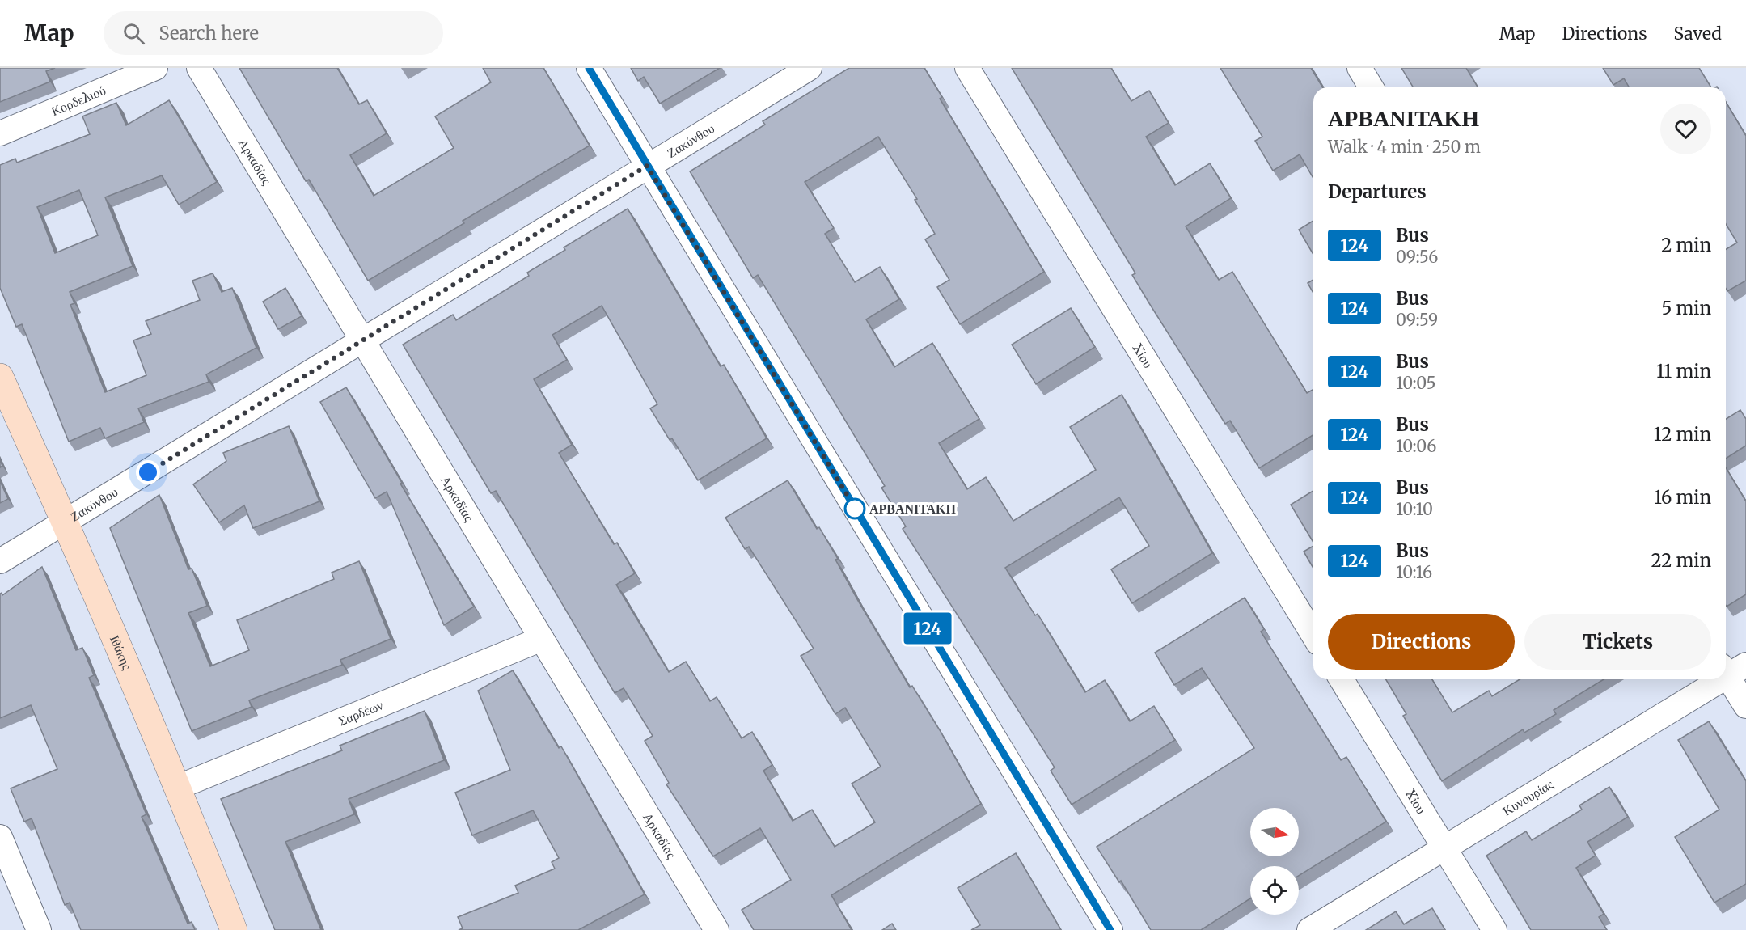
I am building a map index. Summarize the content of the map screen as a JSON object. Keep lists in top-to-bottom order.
{
  "streets": {
    "street": [
      "Κορδελιού",
      "Ζακύνθου",
      "Αρκαδίας",
      "Χίου",
      "Ιθάκης",
      "Σαρδέων",
      "Κυνουρίας"
    ]
  },
  "crossings": [
    ["Ζακύνθου", "Αρκαδίας"],
    ["Ζακύνθου", "Ιθάκης"],
    ["Αρκαδίας", "Σαρδέων"],
    ["Χίου", "Κυνουρίας"],
    ["Ιθάκης", "Σαρδέων"]
  ],
  "places": ["ΑΡΒΑΝΙΤΑΚΗ"],
  "lines": ["bus line 124"],
  "north": "right",
  "page": {
    "header": "Map",
    "search": "Search here",
    "nav": ["Map", "Directions", "Saved"],
    "on_map": "124",
    "heading": [
      ["ΑΡΒΑΝΙΤΑΚΗ", "Walk · 4 min · 250 m"],
      "Departures"
    ],
    "list": [
      {
        "mark": "124",
        "name": "Bus",
        "note": "09:56",
        "value": "2 min"
      },
      {
        "mark": "124",
        "name": "Bus",
        "note": "09:59",
        "value": "5 min"
      },
      {
        "mark": "124",
        "name": "Bus",
        "note": "10:05",
        "value": "11 min"
      },
      {
        "mark": "124",
        "name": "Bus",
        "note": "10:06",
        "value": "12 min"
      },
      {
        "mark": "124",
        "name": "Bus",
        "note": "10:10",
        "value": "16 min"
      },
      {
        "mark": "124",
        "name": "Bus",
        "note": "10:16",
        "value": "22 min"
      }
    ],
    "buttons": ["Directions", "Tickets"]
  }
}
